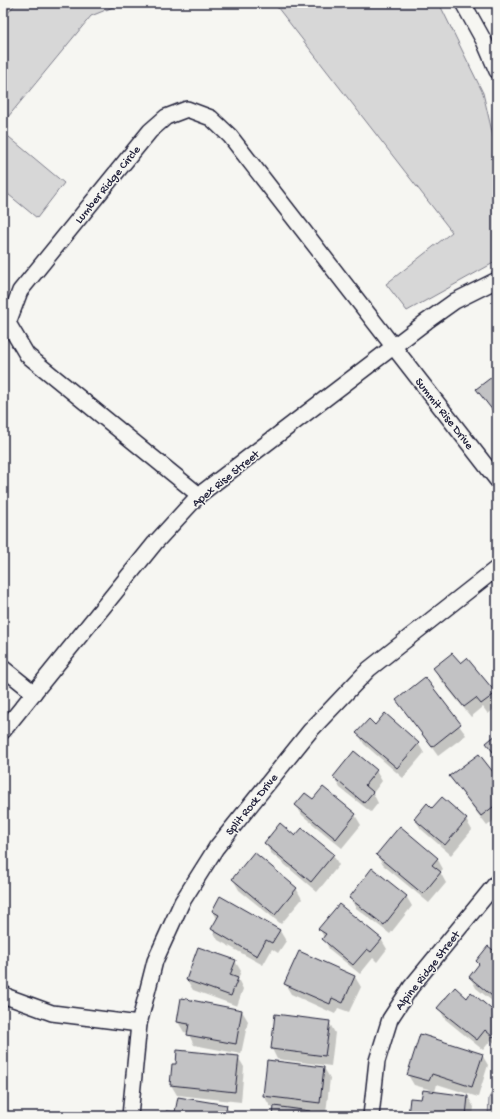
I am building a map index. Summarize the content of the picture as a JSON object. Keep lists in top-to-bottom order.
{
  "streets": {
    "street": [
      "Lumber Ridge Circle",
      "Summit Rise Drive",
      "Apex Rise Street",
      "Split Rock Drive",
      "Alpine Ridge Street"
    ]
  },
  "crossings": [
    ["Lumber Ridge Circle", "Summit Rise Drive"],
    ["Lumber Ridge Circle", "Apex Rise Street"],
    ["Summit Rise Drive", "Apex Rise Street"]
  ]
}
